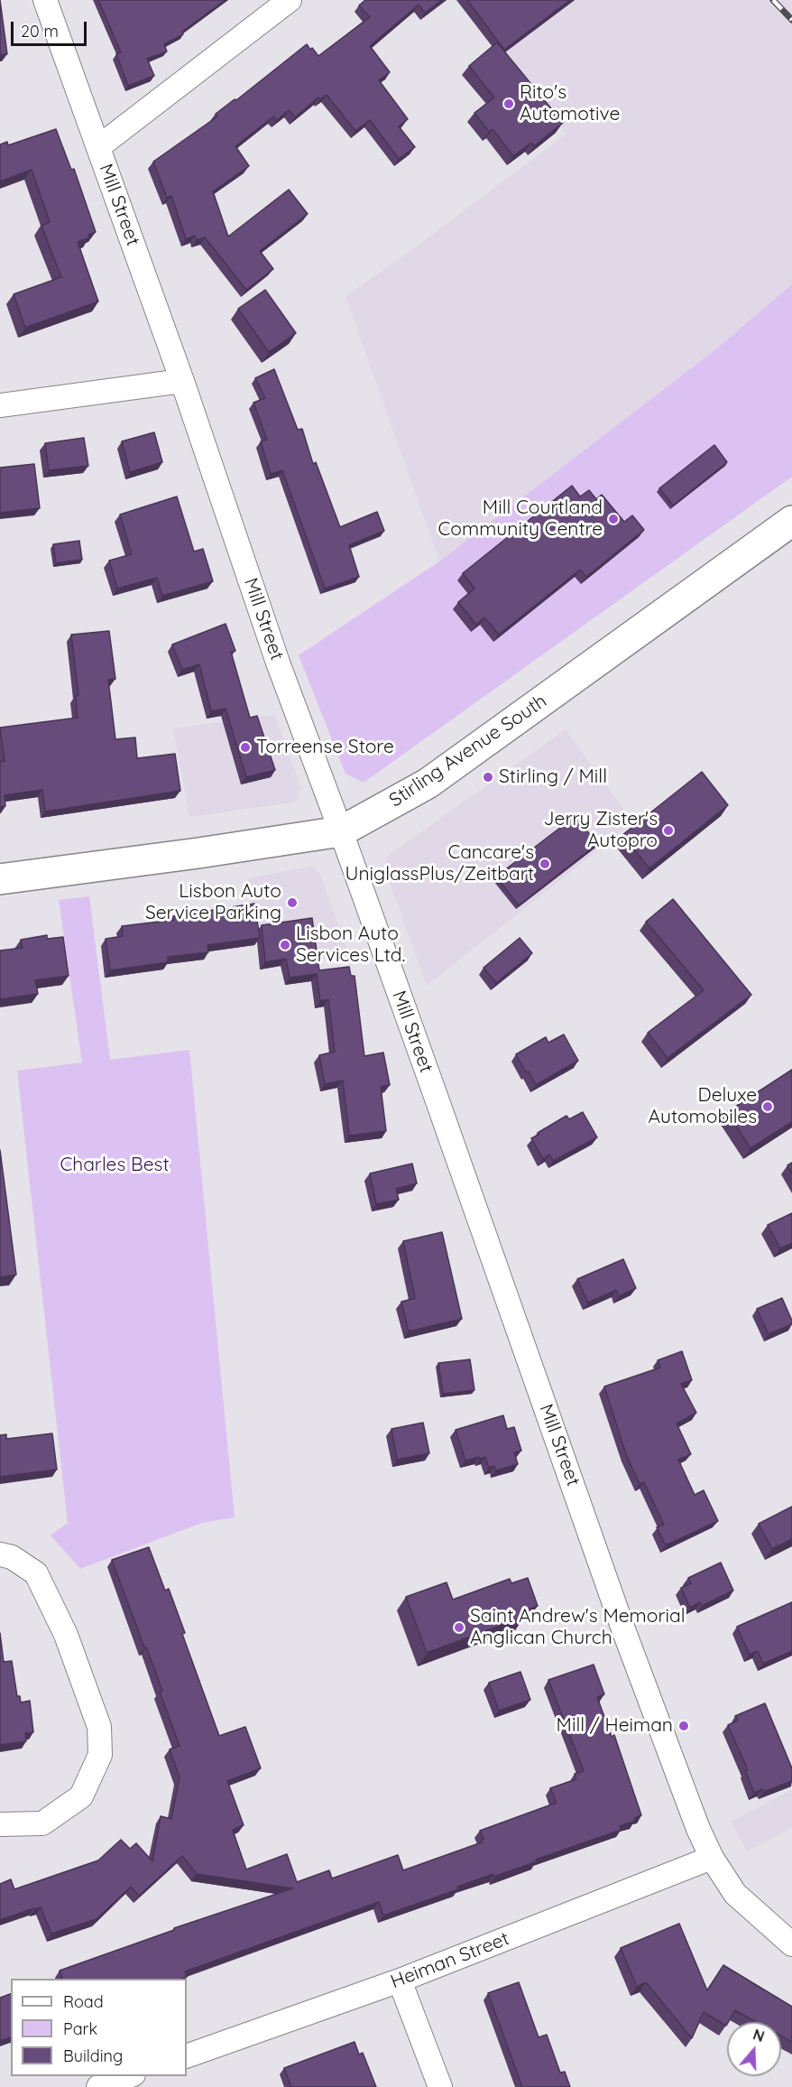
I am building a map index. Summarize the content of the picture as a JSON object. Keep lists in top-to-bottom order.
{
  "streets": {
    "street": ["Mill Street", "Stirling Avenue South", "Heiman Street"]
  },
  "crossings": [
    ["Mill Street", "Stirling Avenue South"],
    ["Mill Street", "Heiman Street"]
  ],
  "parks": ["Charles Best"],
  "places": [
    "Rito's Automotive",
    "Mill Courtland Community Centre",
    "Torreense Store",
    "Stirling / Mill",
    "Jerry Zister's Autopro",
    "Cancare's UniglassPlus/Zeitbart",
    "Lisbon Auto Service Parking",
    "Lisbon Auto Services Ltd.",
    "Deluxe Automobiles",
    "Saint Andrew's Memorial Anglican Church",
    "Mill / Heiman"
  ],
  "legend": ["Road", "Park", "Building"],
  "scale_bar": "20 m",
  "north": "top"
}
